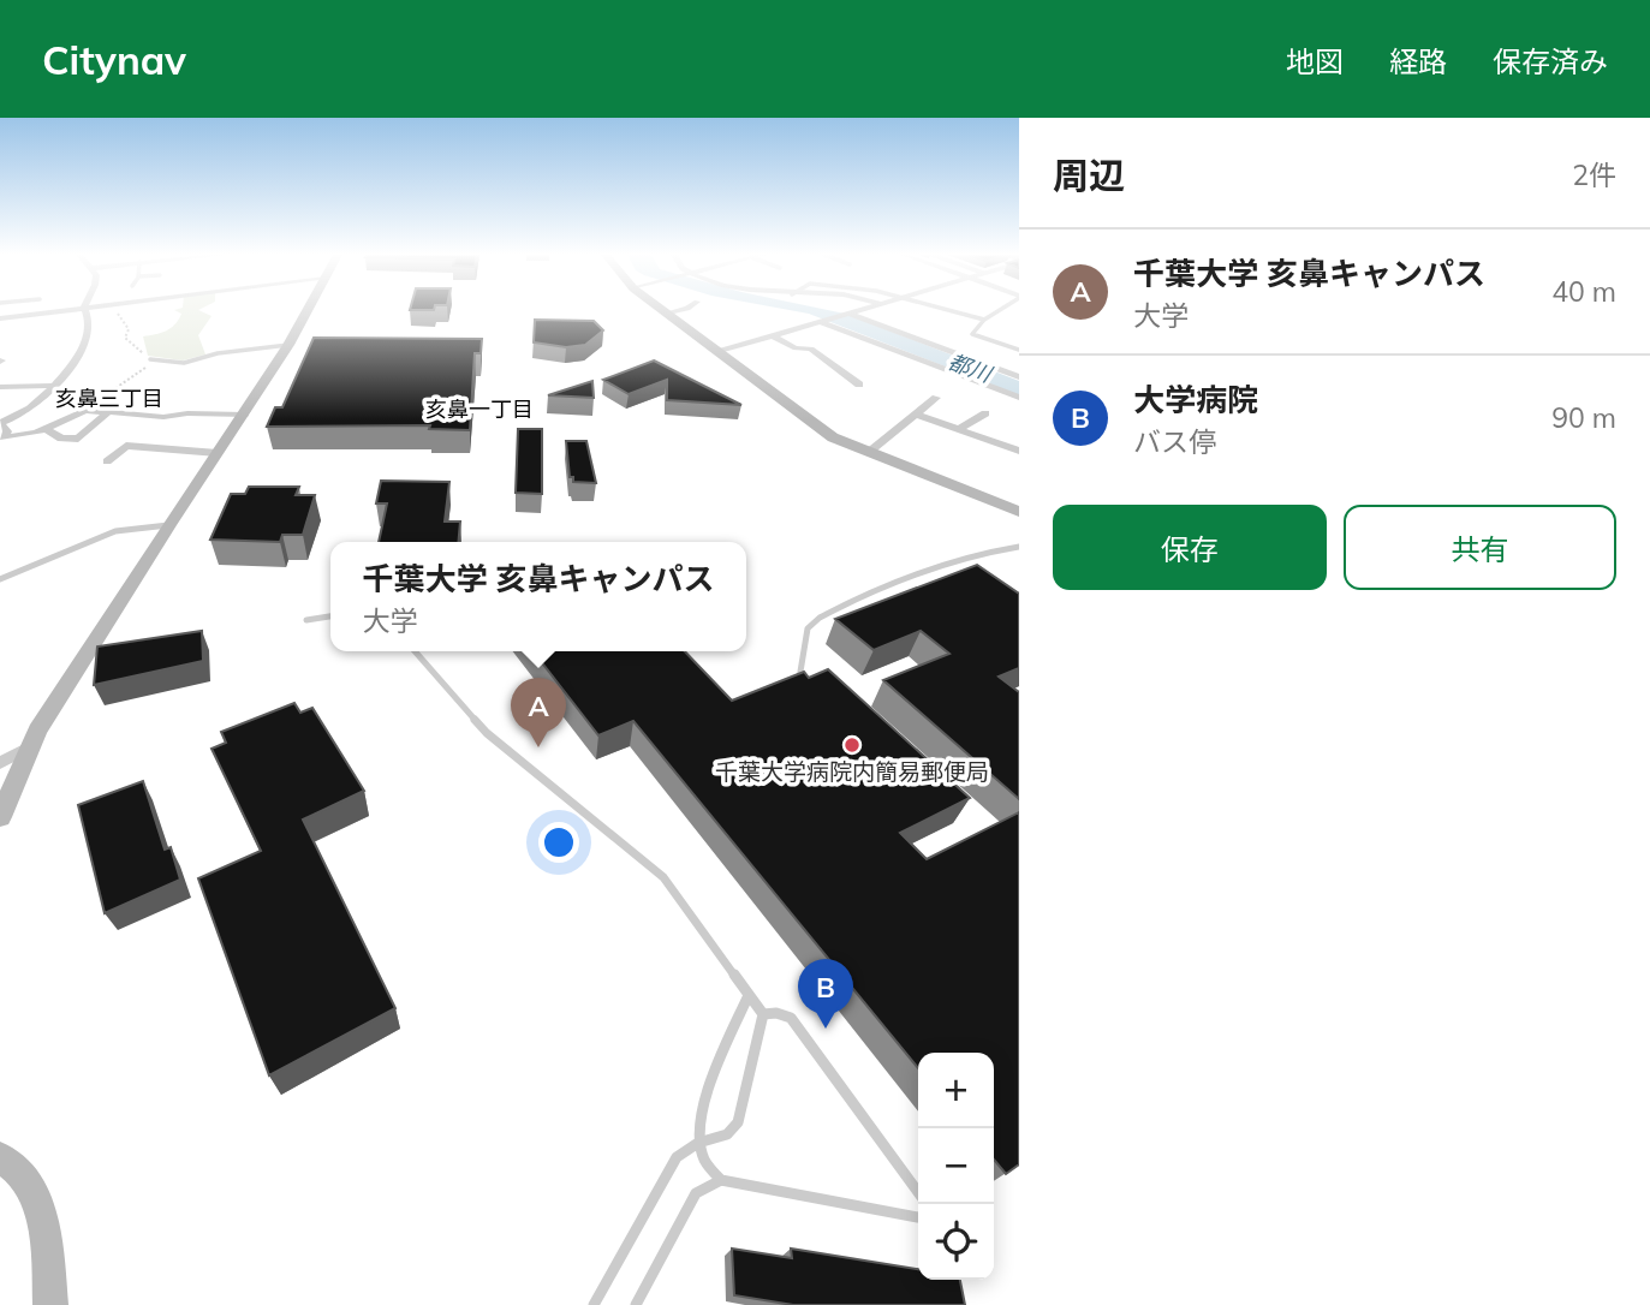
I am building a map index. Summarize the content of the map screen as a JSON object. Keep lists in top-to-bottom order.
{
  "districts": ["亥鼻三丁目", "亥鼻一丁目"],
  "water": ["都川"],
  "places": ["千葉大学病院内簡易郵便局"],
  "page": {
    "header": "Citynav",
    "nav": ["地図", "経路", "保存済み"],
    "heading": ["周辺", "2件"],
    "list": [
      {
        "mark": "A",
        "name": "千葉大学 亥鼻キャンパス",
        "note": "大学",
        "value": "40 m"
      },
      {
        "mark": "B",
        "name": "大学病院",
        "note": "バス停",
        "value": "90 m"
      }
    ],
    "buttons": ["保存", "共有"],
    "popup": ["千葉大学 亥鼻キャンパス", "大学"],
    "pins": ["A", "B"],
    "map_buttons": ["+", "−"]
  }
}
